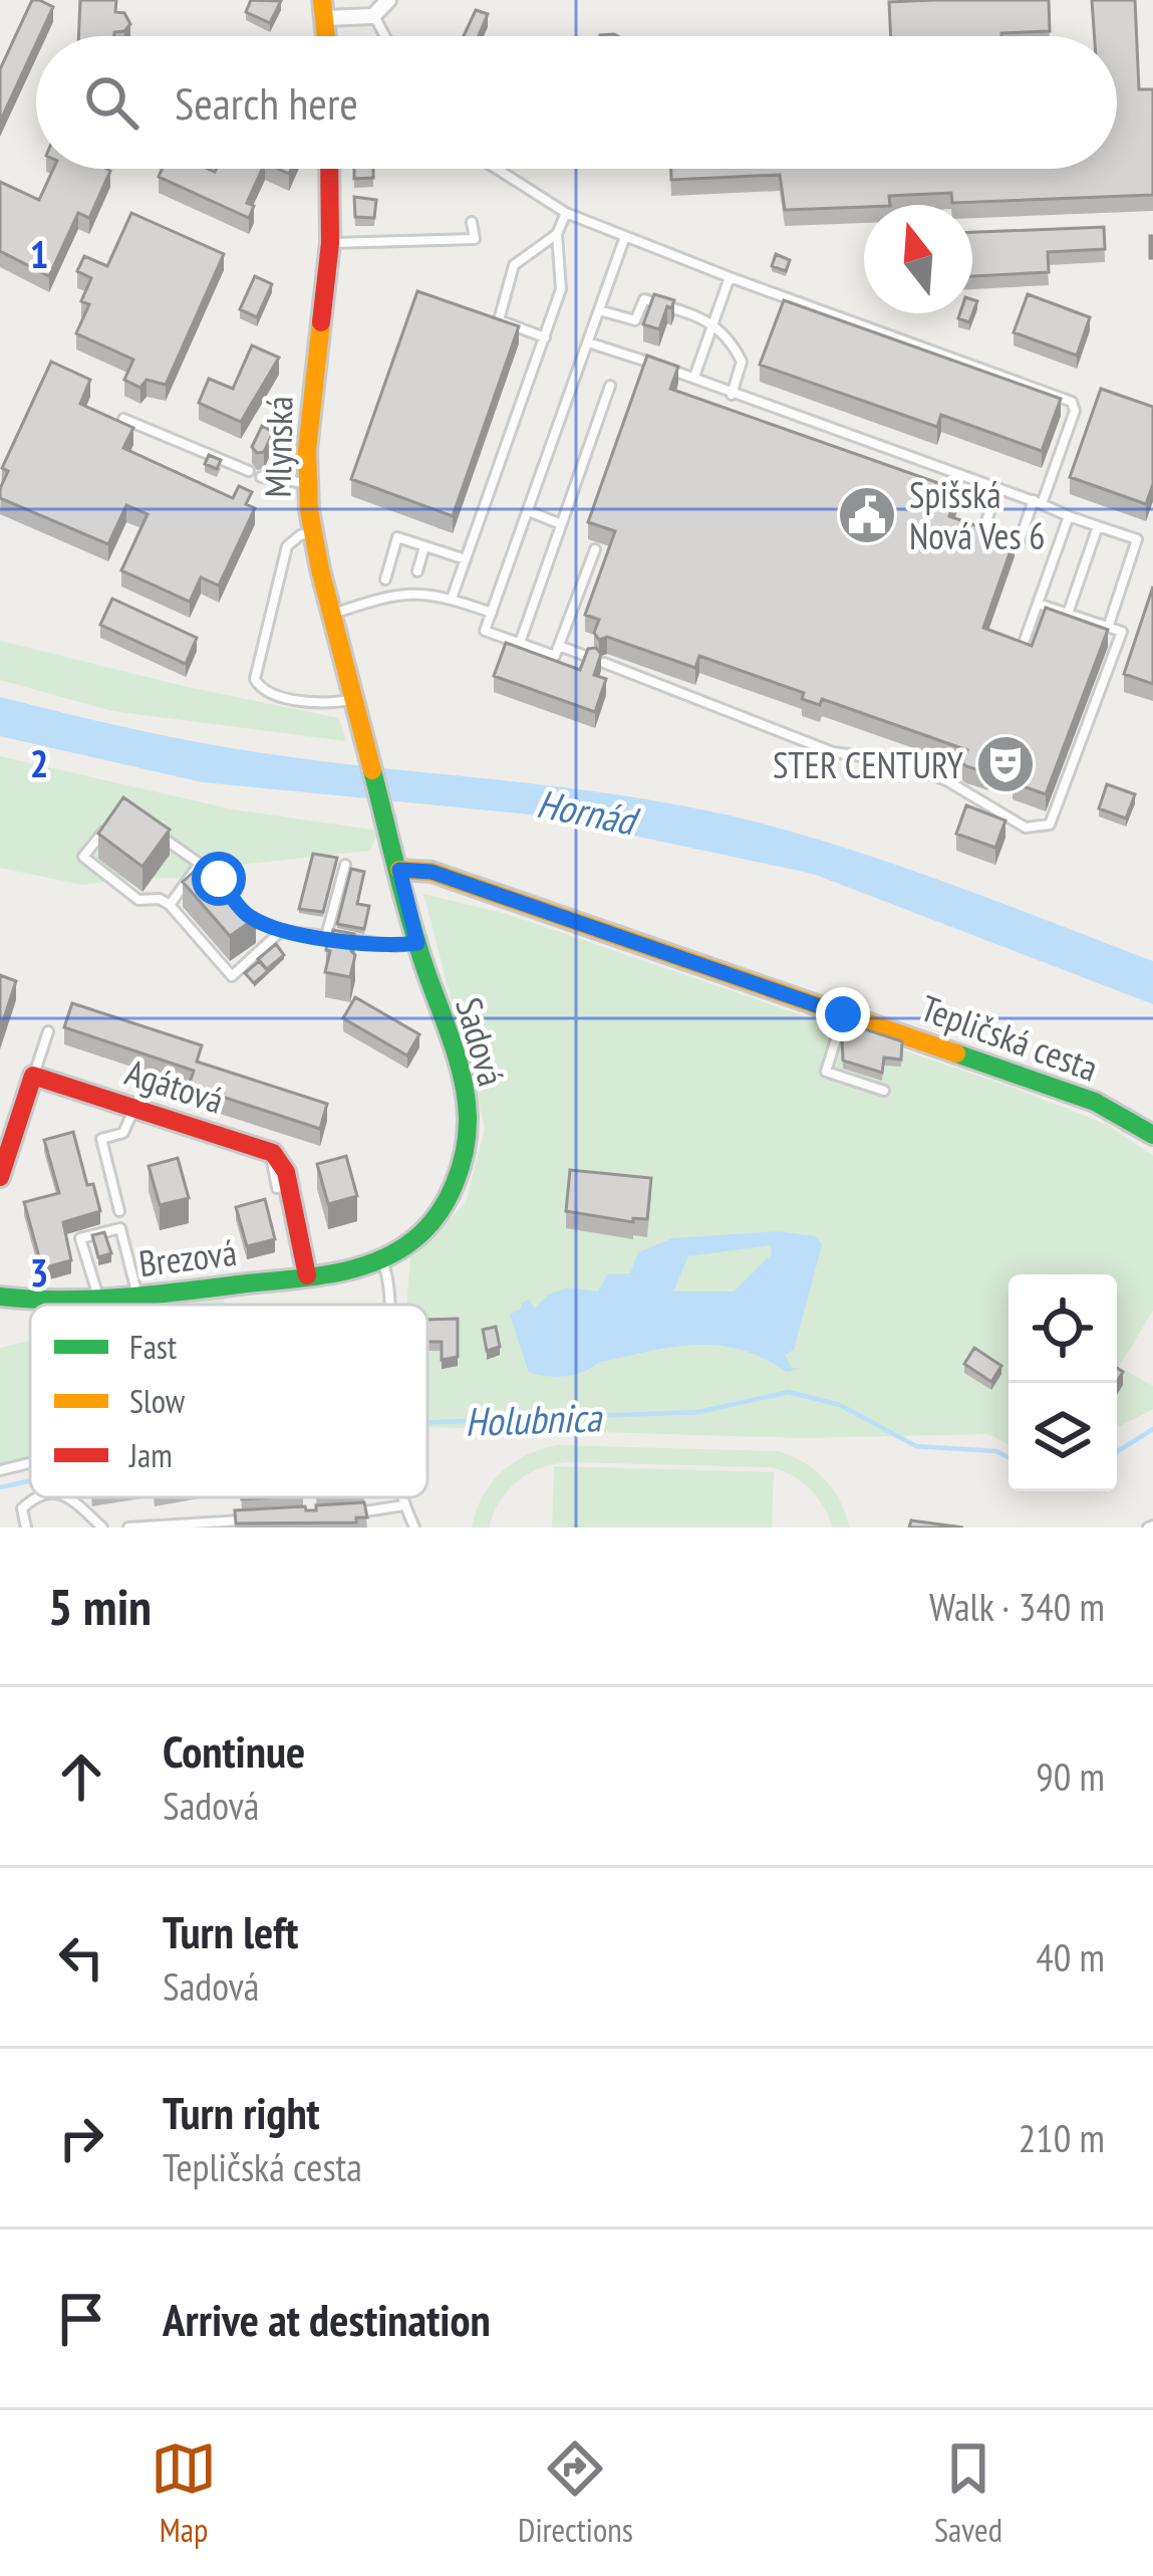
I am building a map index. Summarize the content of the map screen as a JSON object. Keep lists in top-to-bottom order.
{
  "streets": {
    "street": [
      "Mlynská",
      "Tepličská cesta",
      "Sadová",
      "Agátová",
      "Brezová"
    ]
  },
  "crossings": [
    ["Mlynská", "Tepličská cesta"],
    ["Mlynská", "Sadová"],
    ["Tepličská cesta", "Sadová"],
    ["Sadová", "Brezová"]
  ],
  "water": ["Hornád", "Holubnica"],
  "places": {
    "public building": ["Spišská Nová Ves 6"],
    "theatre": ["STER CENTURY"]
  },
  "legend": ["Fast", "Slow", "Jam"],
  "north": "top",
  "page": {
    "search": "Search here",
    "heading": ["5 min", "Walk · 340 m"],
    "list": [
      ["Continue", "Sadová", "90 m"],
      ["Turn left", "Sadová", "40 m"],
      ["Turn right", "Tepličská cesta", "210 m"],
      "Arrive at destination"
    ],
    "nav": ["Map", "Directions", "Saved"]
  },
  "grid": {
    "rows": ["1", "2", "3"]
  }
}
